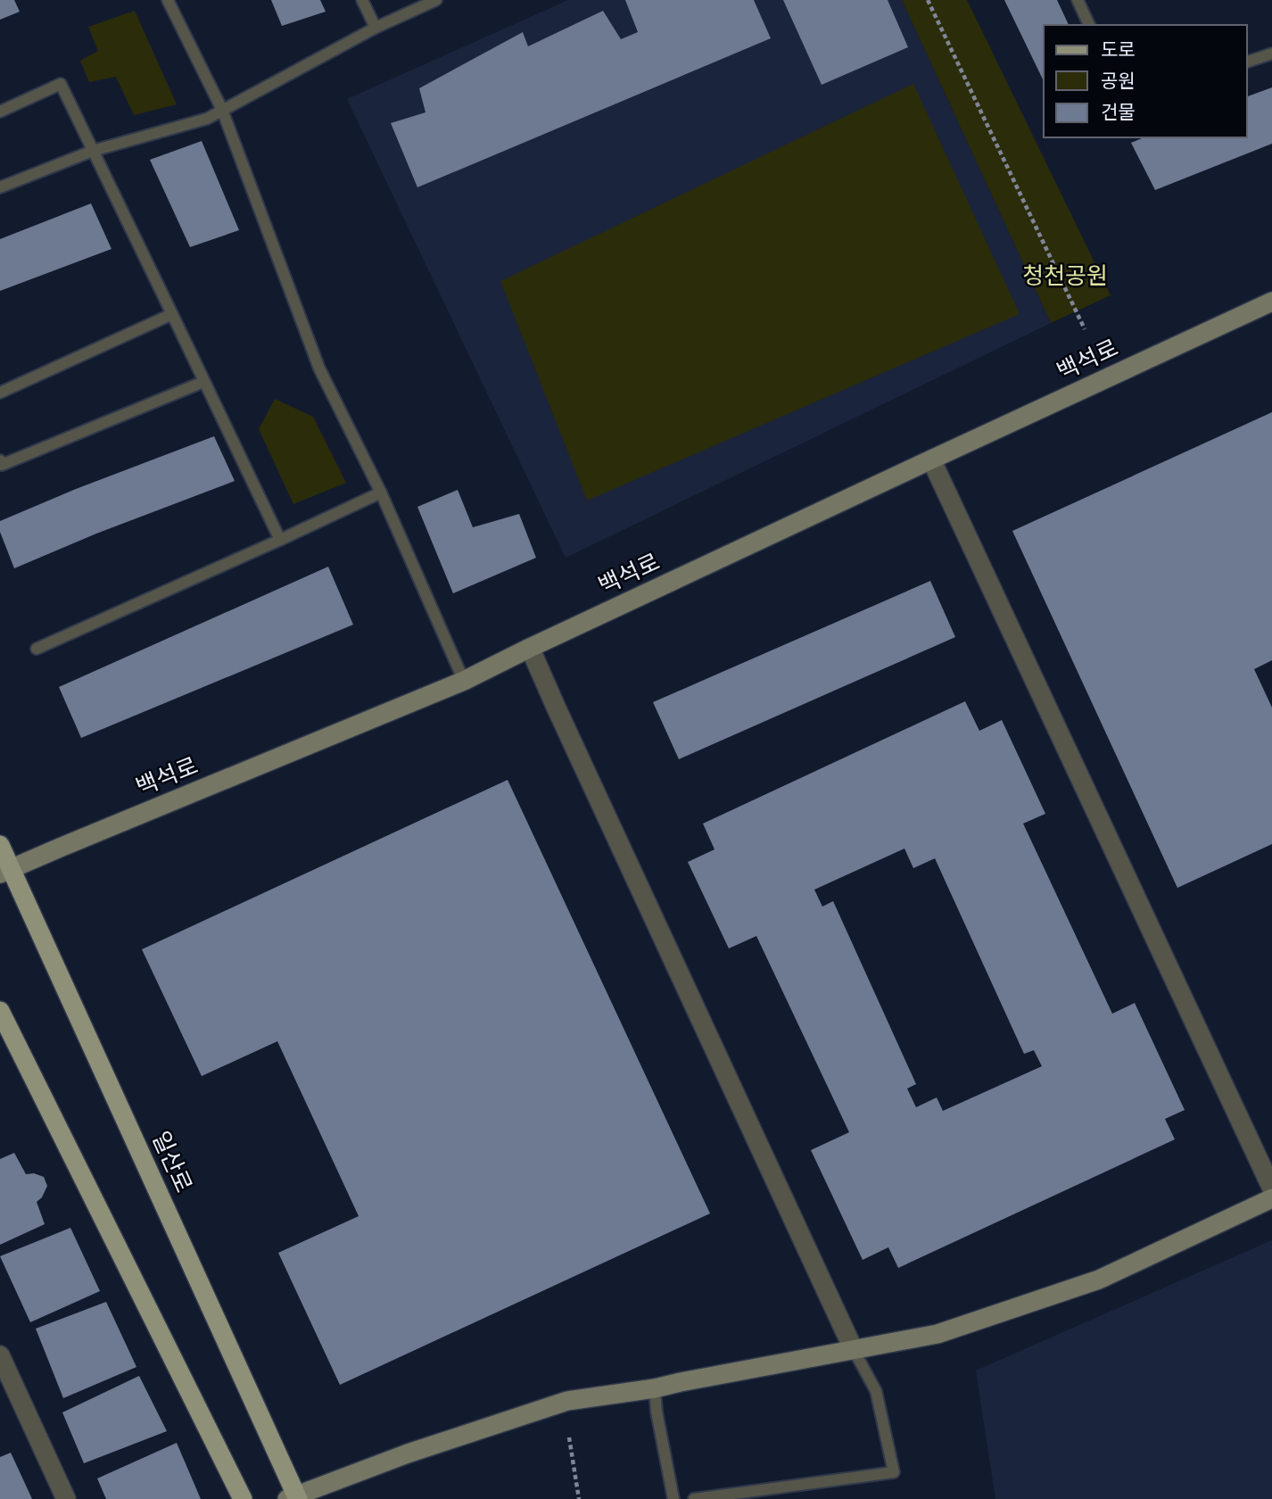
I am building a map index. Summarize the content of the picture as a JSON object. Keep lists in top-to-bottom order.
{
  "streets": {
    "main road": ["백석로", "일산로"]
  },
  "crossings": [
    ["백석로", "일산로"]
  ],
  "parks": ["청천공원"],
  "legend": ["도로", "공원", "건물"]
}
